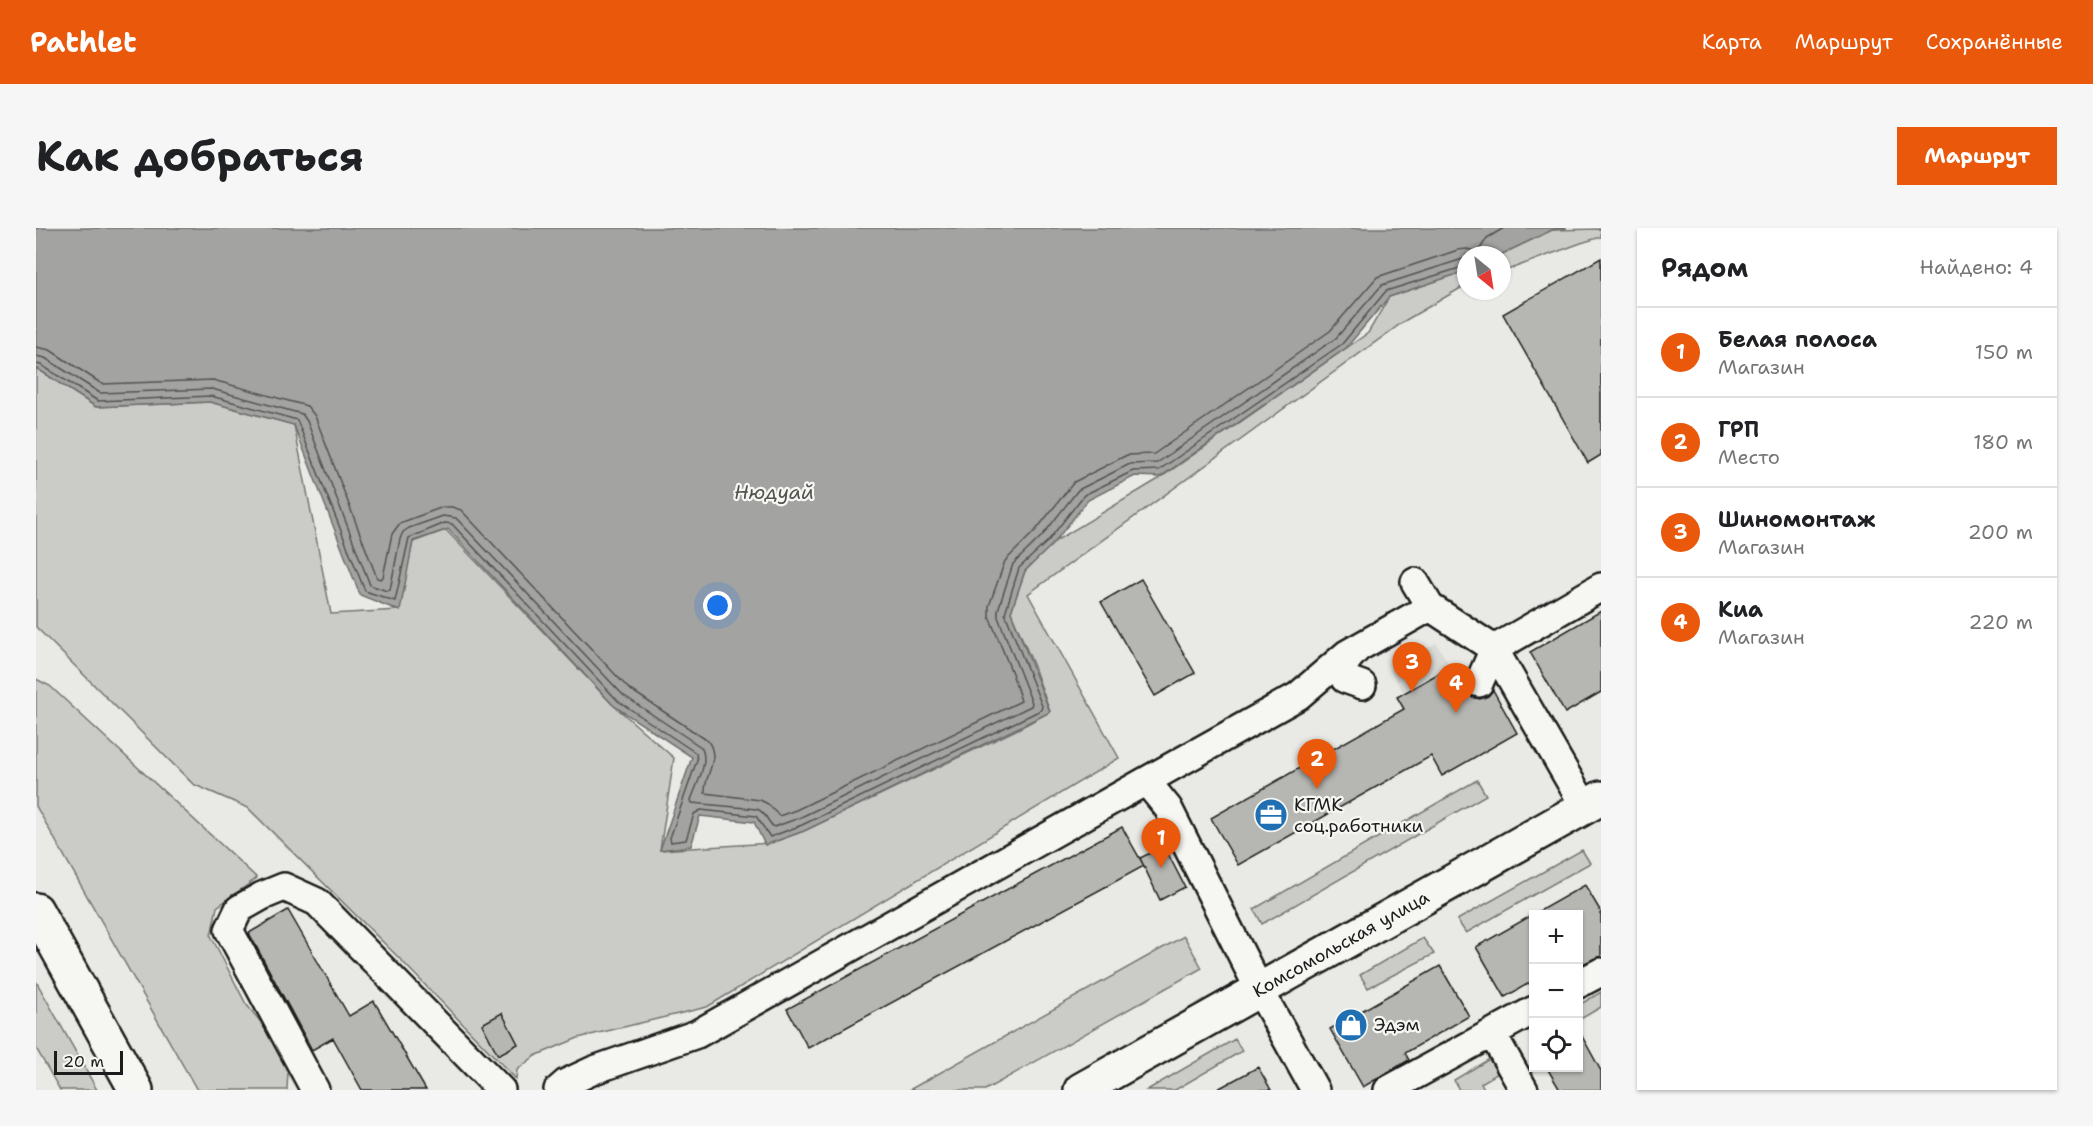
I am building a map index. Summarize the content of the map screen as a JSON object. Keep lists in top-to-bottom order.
{
  "streets": {
    "main road": ["Комсомольская улица"]
  },
  "water": ["Нюдуай"],
  "places": {
    "office": ["КГМК соц.работники"],
    "shop": ["Эдэм"]
  },
  "scale_bar": "20 m",
  "north": "bottom right",
  "page": {
    "header": "Pathlet",
    "nav": ["Карта", "Маршрут", "Сохранённые"],
    "buttons": "Маршрут",
    "title": "Как добраться",
    "heading": ["Рядом", "Найдено: 4"],
    "list": [
      {
        "mark": "1",
        "name": "Белая полоса",
        "note": "Магазин",
        "value": "150 m"
      },
      {
        "mark": "2",
        "name": "ГРП",
        "note": "Место",
        "value": "180 m"
      },
      {
        "mark": "3",
        "name": "Шиномонтаж",
        "note": "Магазин",
        "value": "200 m"
      },
      {
        "mark": "4",
        "name": "Киа",
        "note": "Магазин",
        "value": "220 m"
      }
    ],
    "pins": [
      "3",
      "4",
      "2",
      "1"
    ],
    "map_buttons": ["+", "−"],
    "scale": "20 m"
  }
}
